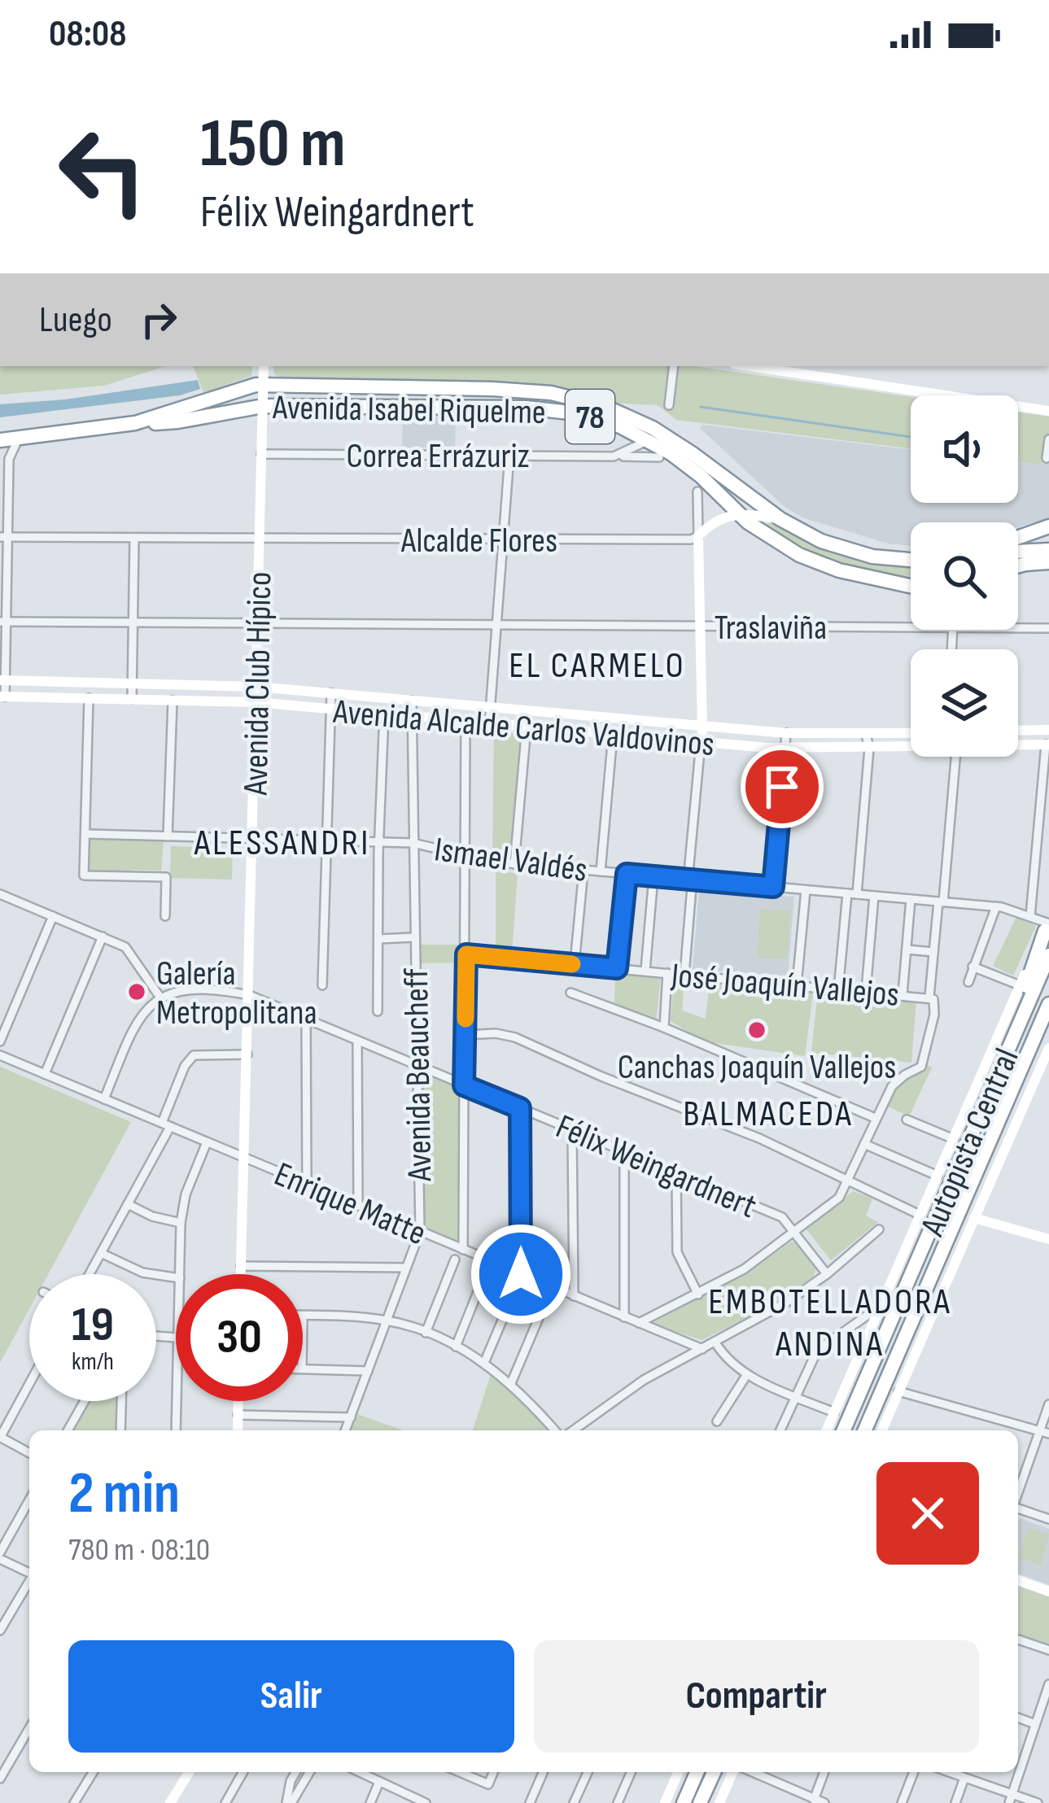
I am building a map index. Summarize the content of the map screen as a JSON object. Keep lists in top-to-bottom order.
{
  "streets": {
    "highway": ["Avenida Isabel Riquelme", "78", "Autopista Central"],
    "main road": ["Avenida Club Hípico", "Avenida Alcalde Carlos Valdovinos"],
    "street": [
      "Correa Errázuriz",
      "Alcalde Flores",
      "Traslaviña",
      "Ismael Valdés",
      "José Joaquín Vallejos",
      "Avenida Beaucheff",
      "Félix Weingardnert",
      "Enrique Matte"
    ]
  },
  "crossings": [
    ["Avenida Isabel Riquelme", "Correa Errázuriz"],
    ["Avenida Isabel Riquelme", "Avenida Club Hípico"],
    ["Correa Errázuriz", "Avenida Club Hípico"],
    ["Alcalde Flores", "Avenida Club Hípico"],
    ["Traslaviña", "Avenida Club Hípico"],
    ["Avenida Club Hípico", "Avenida Alcalde Carlos Valdovinos"],
    ["Avenida Club Hípico", "Ismael Valdés"],
    ["Avenida Club Hípico", "Félix Weingardnert"],
    ["Avenida Club Hípico", "Enrique Matte"],
    ["Avenida Alcalde Carlos Valdovinos", "Avenida Beaucheff"],
    ["Ismael Valdés", "Avenida Beaucheff"],
    ["Avenida Beaucheff", "Félix Weingardnert"],
    ["Avenida Beaucheff", "Enrique Matte"]
  ],
  "districts": [
    "EL CARMELO",
    "ALESSANDRI",
    "BALMACEDA",
    "EMBOTELLADORA ANDINA"
  ],
  "places": ["Galería Metropolitana", "Canchas Joaquín Vallejos"],
  "page": {
    "status": "08:08",
    "turn": ["150 m", "Félix Weingardnert"],
    "then": "Luego",
    "speed": "19 km/h",
    "limit": "30",
    "heading": ["2 min", "780 m · 08:10"],
    "buttons": ["Salir", "Compartir"]
  }
}
